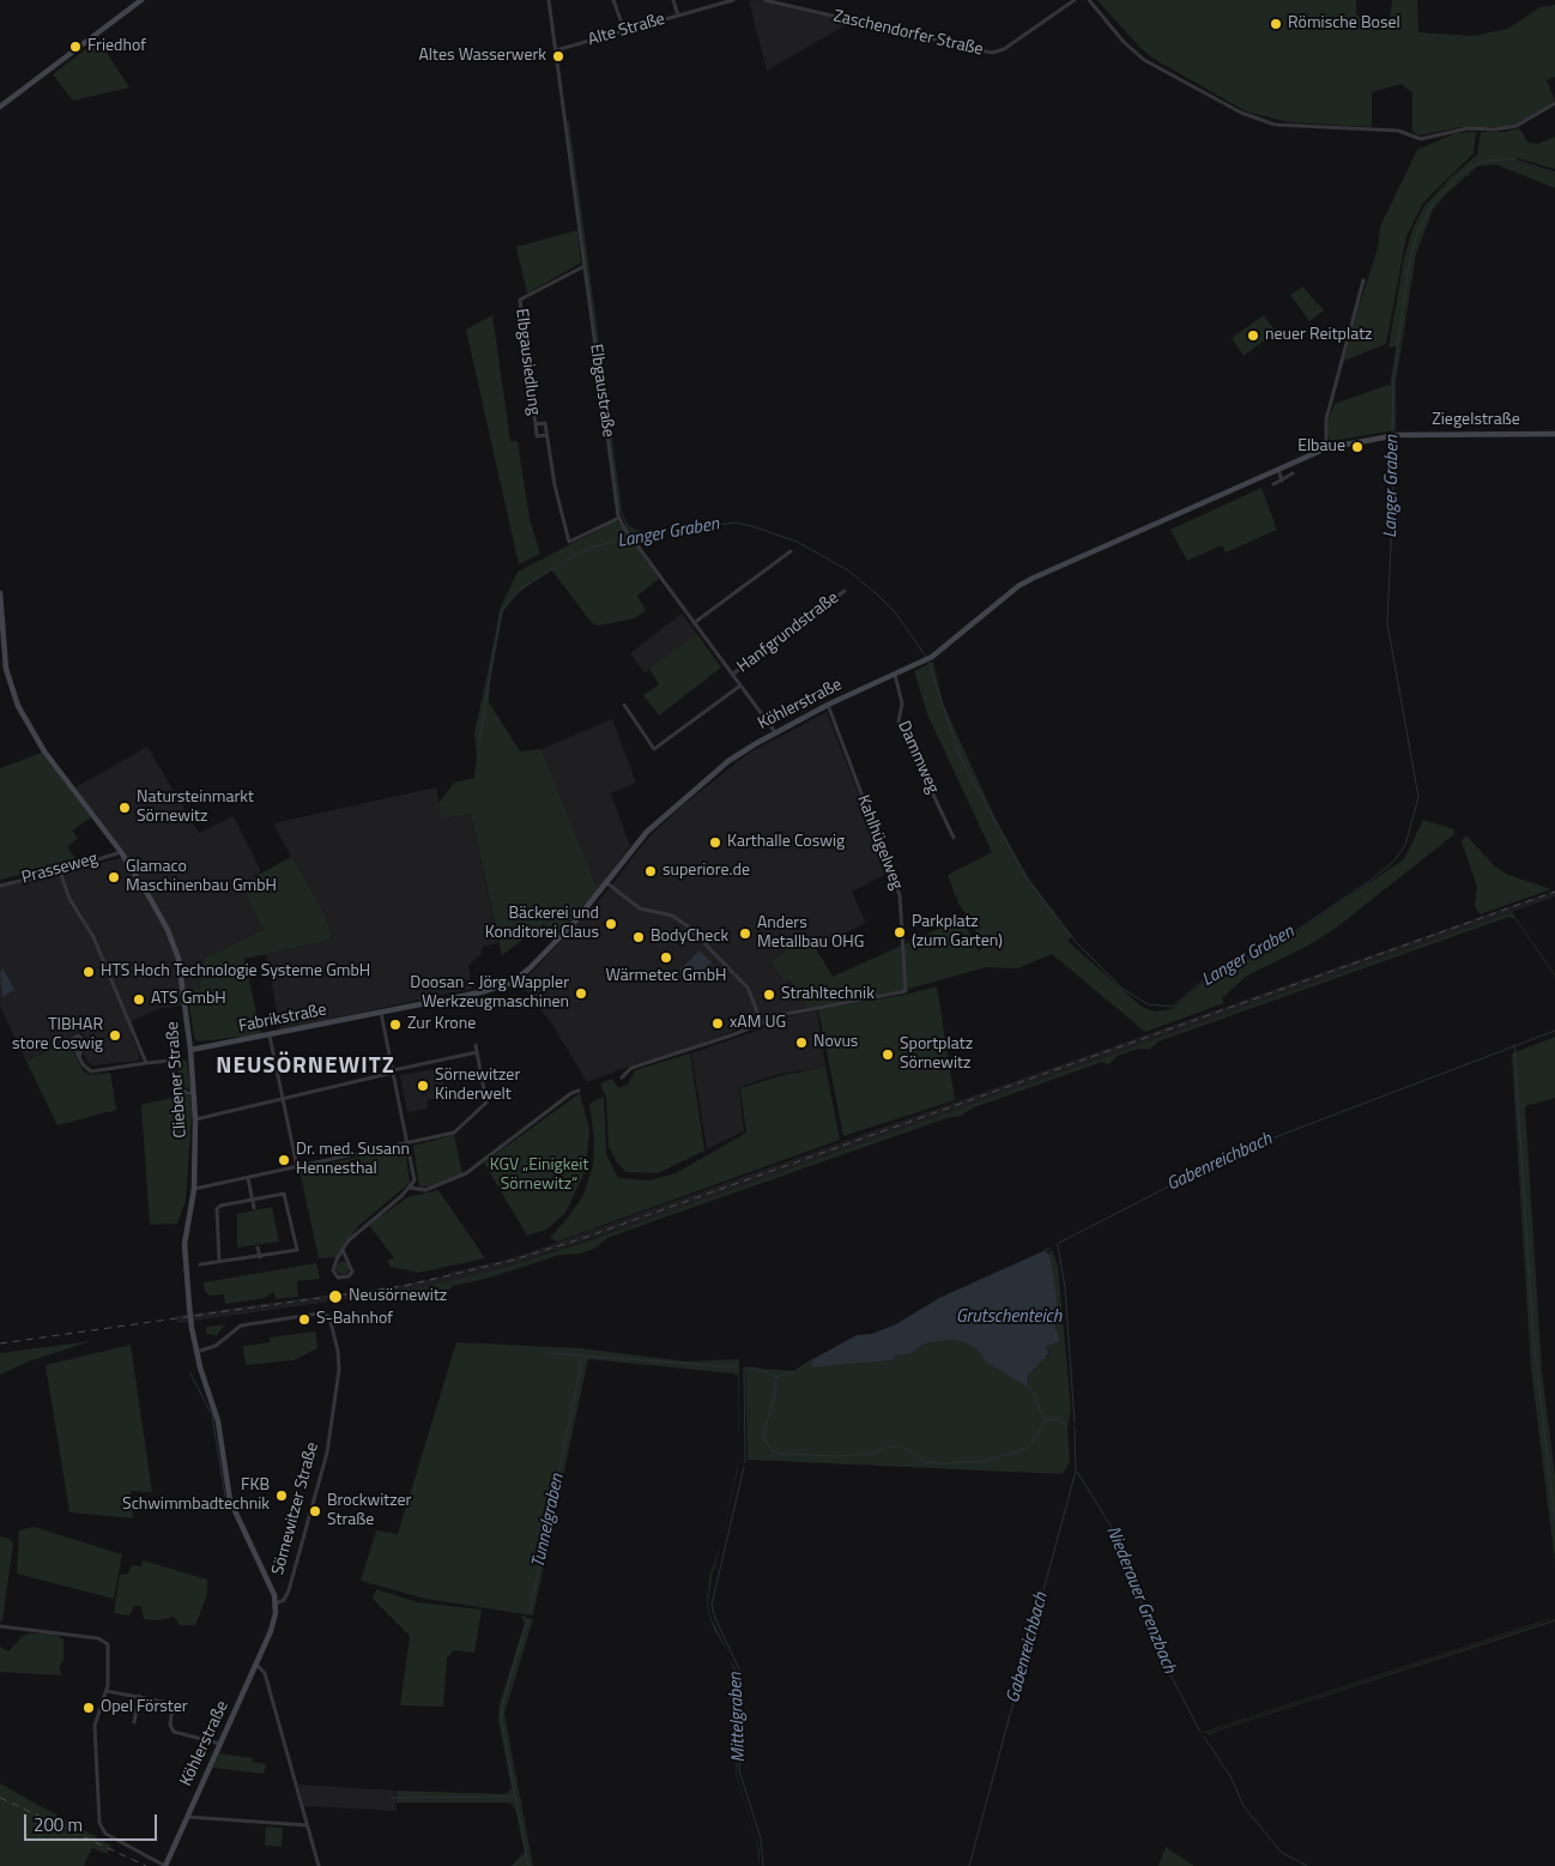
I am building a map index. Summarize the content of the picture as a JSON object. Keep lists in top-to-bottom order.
{
  "streets": {
    "street": [
      "Alte Straße",
      "Zaschendorfer Straße",
      "Elbgausiedlung",
      "Elbgaustraße",
      "Ziegelstraße",
      "Hanfgrundstraße",
      "Köhlerstraße",
      "Dammweg",
      "Kahlhügelweg",
      "Prasseweg",
      "Fabrikstraße",
      "Cliebener Straße",
      "Sörnewitzer Straße"
    ]
  },
  "crossings": [
    ["Alte Straße", "Elbgaustraße"],
    ["Elbgausiedlung", "Elbgaustraße"],
    ["Elbgaustraße", "Hanfgrundstraße"],
    ["Elbgaustraße", "Köhlerstraße"],
    ["Ziegelstraße", "Köhlerstraße"],
    ["Köhlerstraße", "Dammweg"],
    ["Köhlerstraße", "Kahlhügelweg"],
    ["Köhlerstraße", "Fabrikstraße"],
    ["Köhlerstraße", "Sörnewitzer Straße"],
    ["Prasseweg", "Cliebener Straße"],
    ["Fabrikstraße", "Cliebener Straße"],
    ["Cliebener Straße", "Sörnewitzer Straße"]
  ],
  "districts": ["NEUSÖRNEWITZ"],
  "water": [
    "Langer Graben",
    "Gabenreichbach",
    "Grutschenteich",
    "Tunnelgraben",
    "Niederauer Grenzbach",
    "Mittelgraben"
  ],
  "parks": ["KGV „Einigkeit Sörnewitz“"],
  "places": [
    "Römische Bosel",
    "Friedhof",
    "Altes Wasserwerk",
    "neuer Reitplatz",
    "Elbaue",
    "Natursteinmarkt Sörnewitz",
    "Karthalle Coswig",
    "superiore.de",
    "Glamaco Maschinenbau GmbH",
    "Bäckerei und Konditorei Claus",
    "Parkplatz (zum Garten)",
    "Anders Metallbau OHG",
    "BodyCheck",
    "Wärmetec GmbH",
    "HTS Hoch Technologie Systeme GmbH",
    "Doosan - Jörg Wappler Werkzeugmaschinen",
    "Strahltechnik",
    "ATS GmbH",
    "xAM UG",
    "Zur Krone",
    "TIBHAR store Coswig",
    "Novus",
    "Sportplatz Sörnewitz",
    "Sörnewitzer Kinderwelt",
    "Dr. med. Susann Hennesthal",
    "Neusörnewitz",
    "S-Bahnhof",
    "FKB Schwimmbadtechnik",
    "Brockwitzer Straße",
    "Opel Förster"
  ],
  "scale_bar": "200 m"
}
